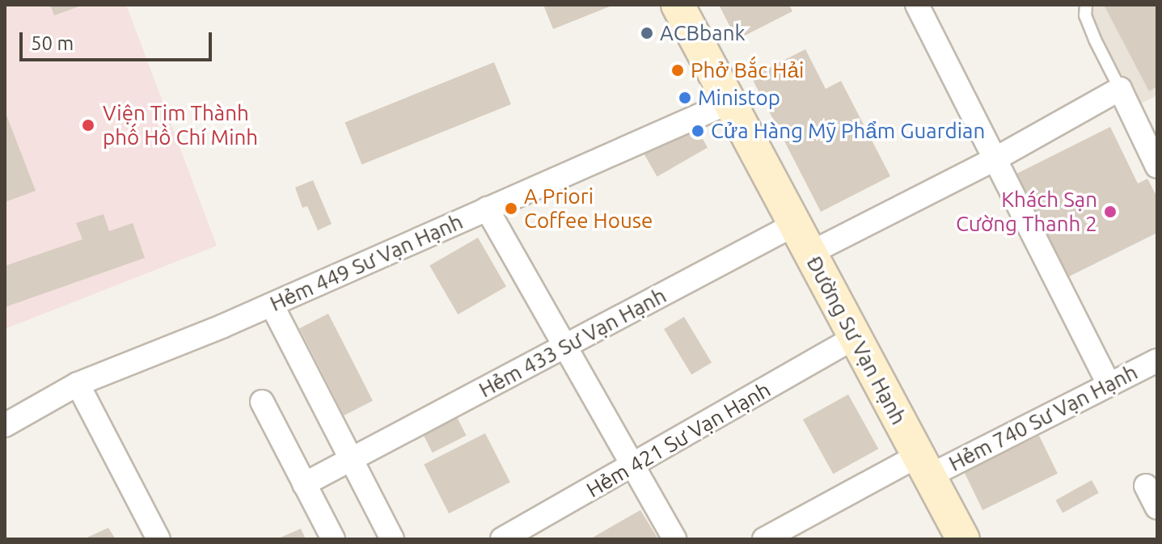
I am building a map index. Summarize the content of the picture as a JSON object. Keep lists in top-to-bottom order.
{
  "streets": {
    "street": [
      "Hẻm 449 Sư Vạn Hạnh",
      "Đường Sư Vạn Hạnh",
      "Hẻm 433 Sư Vạn Hạnh",
      "Hẻm 740 Sư Vạn Hạnh",
      "Hẻm 421 Sư Vạn Hạnh"
    ]
  },
  "crossings": [
    ["Hẻm 449 Sư Vạn Hạnh", "Đường Sư Vạn Hạnh"],
    ["Đường Sư Vạn Hạnh", "Hẻm 433 Sư Vạn Hạnh"],
    ["Đường Sư Vạn Hạnh", "Hẻm 740 Sư Vạn Hạnh"],
    ["Đường Sư Vạn Hạnh", "Hẻm 421 Sư Vạn Hạnh"]
  ],
  "places": [
    "ACBbank",
    "Phở Bắc Hải",
    "Ministop",
    "Viện Tim Thành phố Hồ Chí Minh",
    "Cửa Hàng Mỹ Phẩm Guardian",
    "A Priori Coffee House",
    "Khách Sạn Cường Thanh 2"
  ],
  "scale_bar": "50 m"
}
